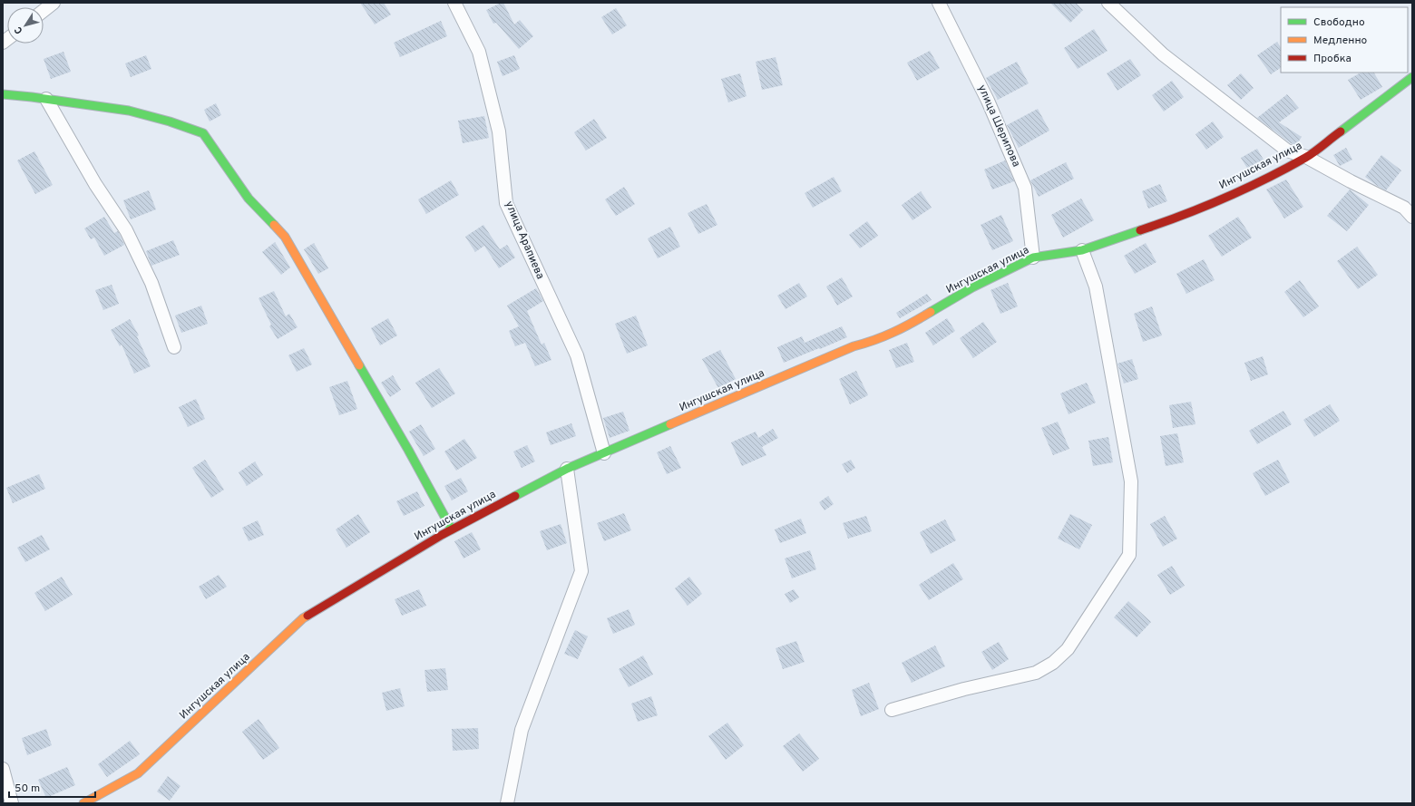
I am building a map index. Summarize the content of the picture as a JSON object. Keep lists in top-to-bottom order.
{
  "streets": {
    "street": ["улица Шерипова", "Ингушская улица", "улица Арапиева"]
  },
  "crossings": [
    ["улица Шерипова", "Ингушская улица"],
    ["Ингушская улица", "улица Арапиева"]
  ],
  "legend": ["Свободно", "Медленно", "Пробка"],
  "scale_bar": "50 m",
  "north": "bottom left"
}
